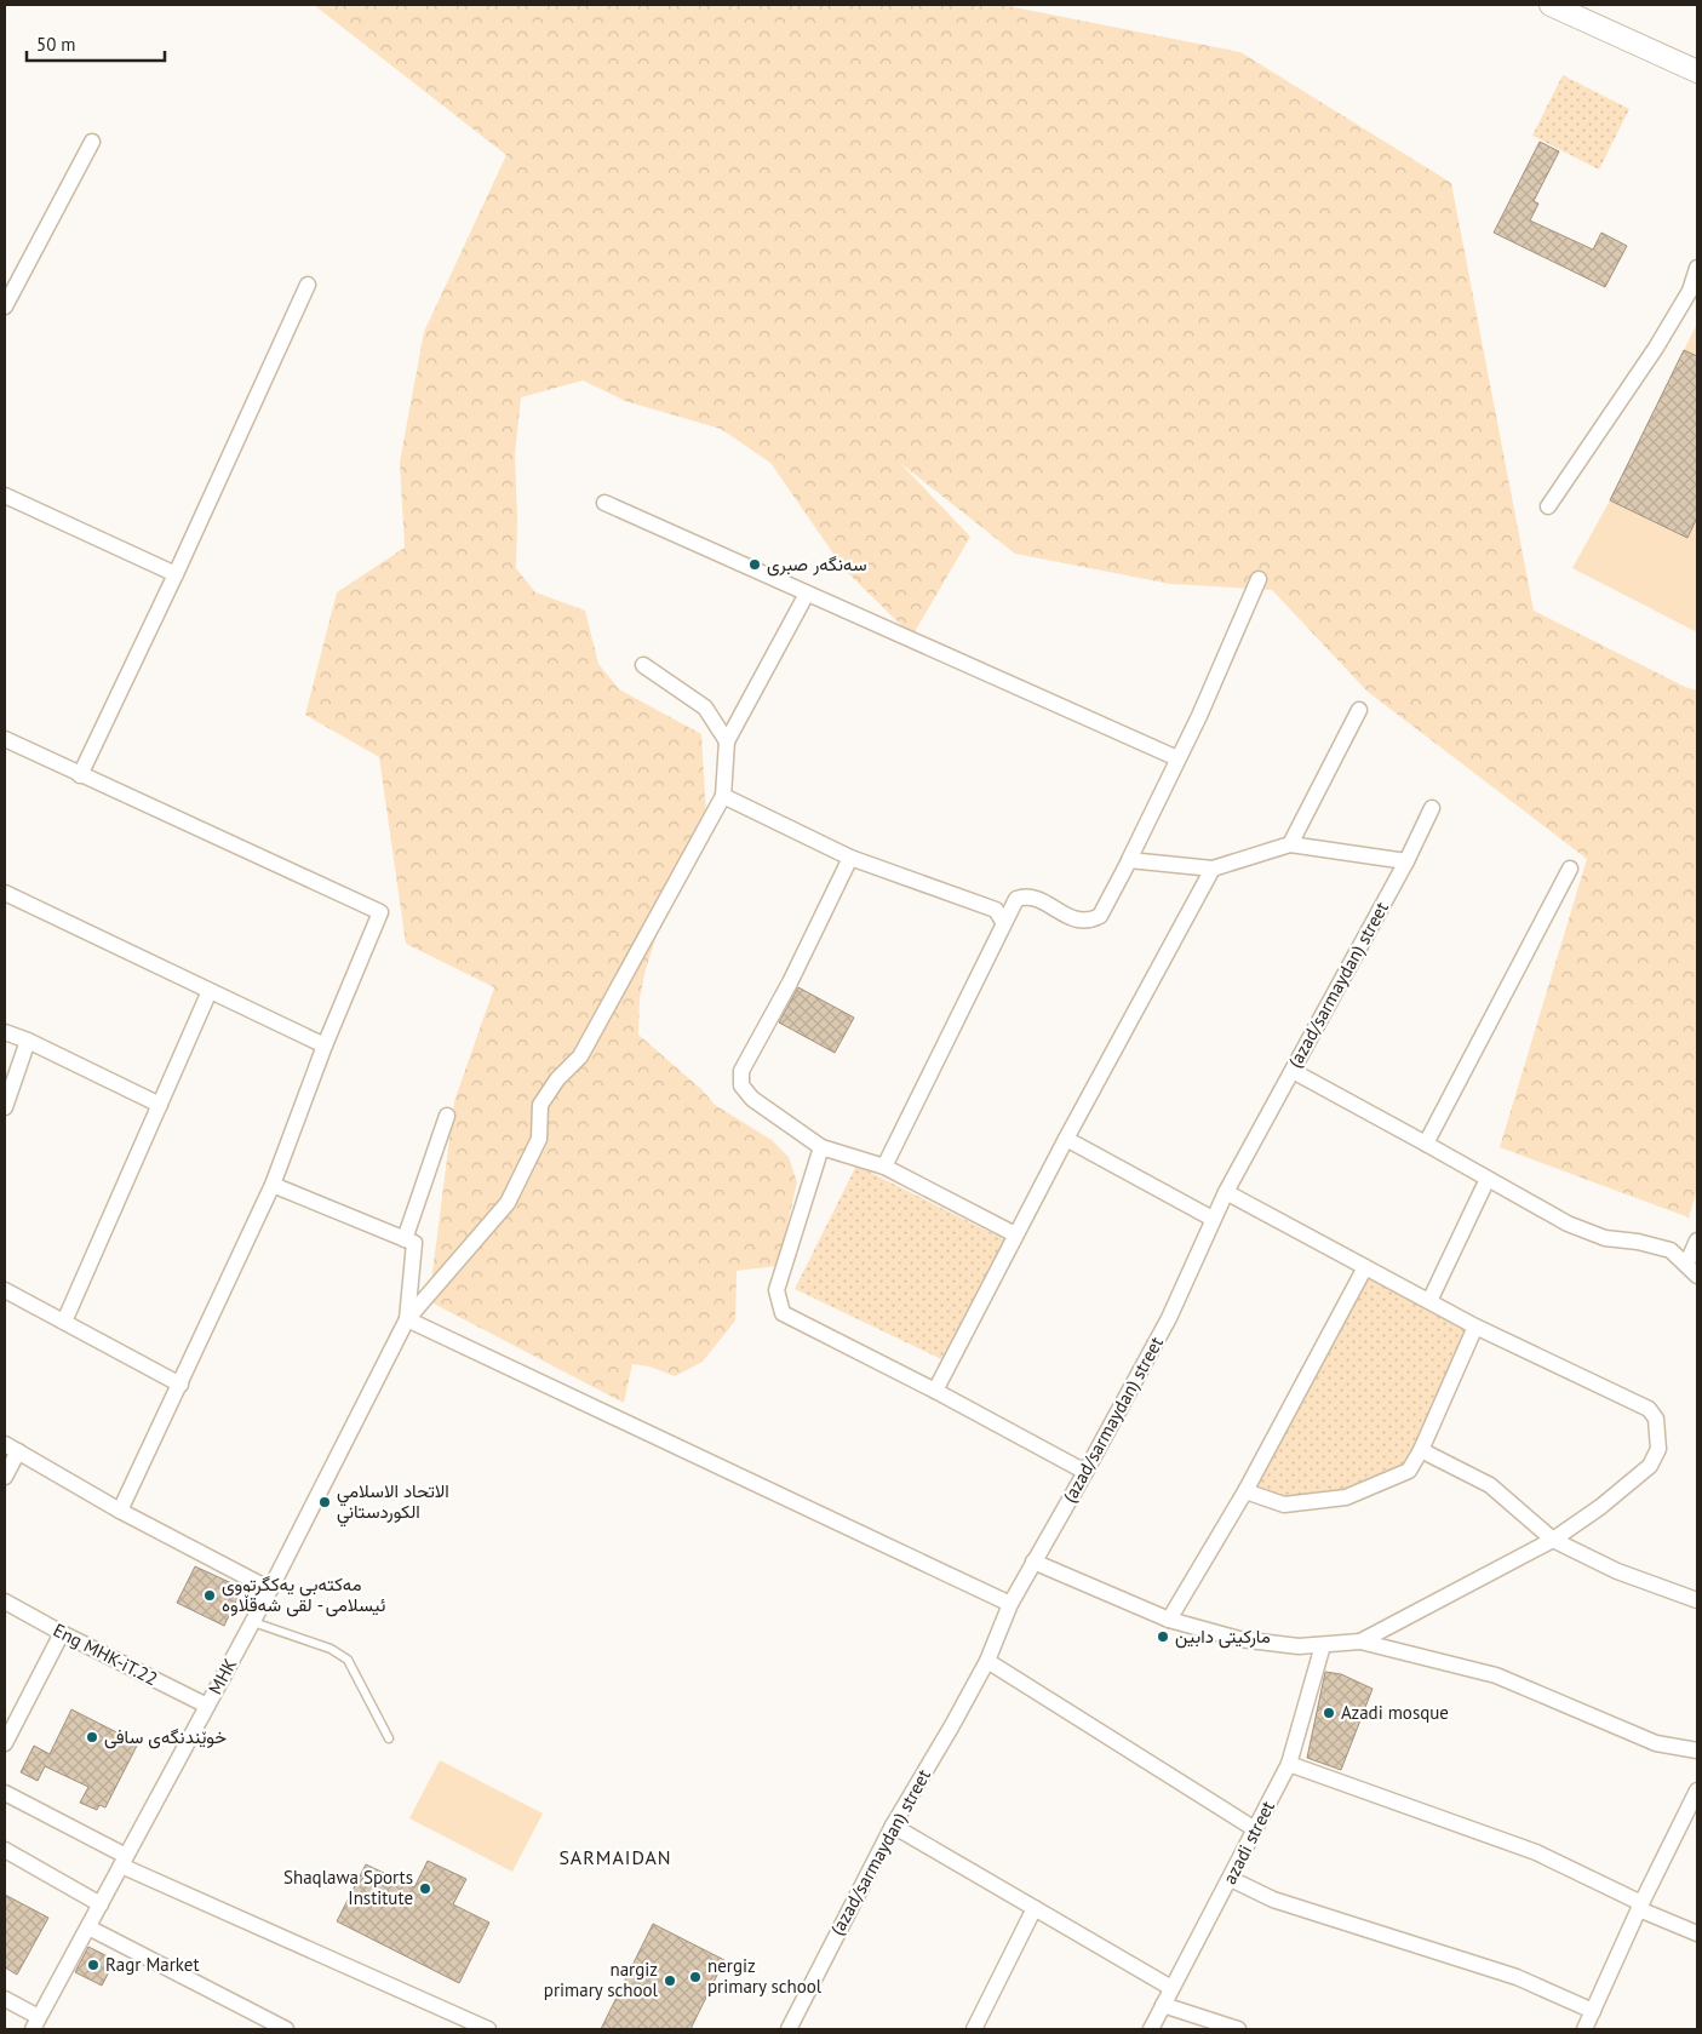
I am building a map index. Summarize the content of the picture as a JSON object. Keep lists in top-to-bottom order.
{
  "streets": {
    "street": [
      "(azad/sarmaydan) street",
      "Eng MHK-iT.22",
      "MHK",
      "azadi street"
    ]
  },
  "crossings": [
    ["Eng MHK-iT.22", "MHK"]
  ],
  "districts": ["SARMAIDAN"],
  "places": [
    "سەنگەر صبری",
    "الاتحاد الاسلامي الكوردستاني",
    "مەکتەبی یەکگرتووی ئیسلامی - لقی شەقڵاوە",
    "ماركيتى دابين",
    "Azadi mosque",
    "خوێندنگەی سافی",
    "Shaqlawa Sports Institute",
    "Ragr Market",
    "nergiz primary school",
    "nargiz primary school"
  ],
  "scale_bar": "50 m"
}
